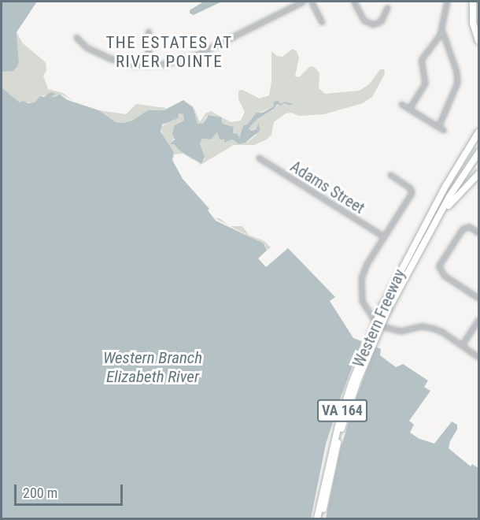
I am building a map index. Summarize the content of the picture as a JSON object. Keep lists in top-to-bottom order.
{
  "streets": {
    "highway": ["Western Freeway", "VA 164"],
    "street": ["Adams Street"]
  },
  "districts": ["THE ESTATES AT RIVER POINTE"],
  "water": ["Western Branch Elizabeth River"],
  "scale_bar": "200 m"
}
